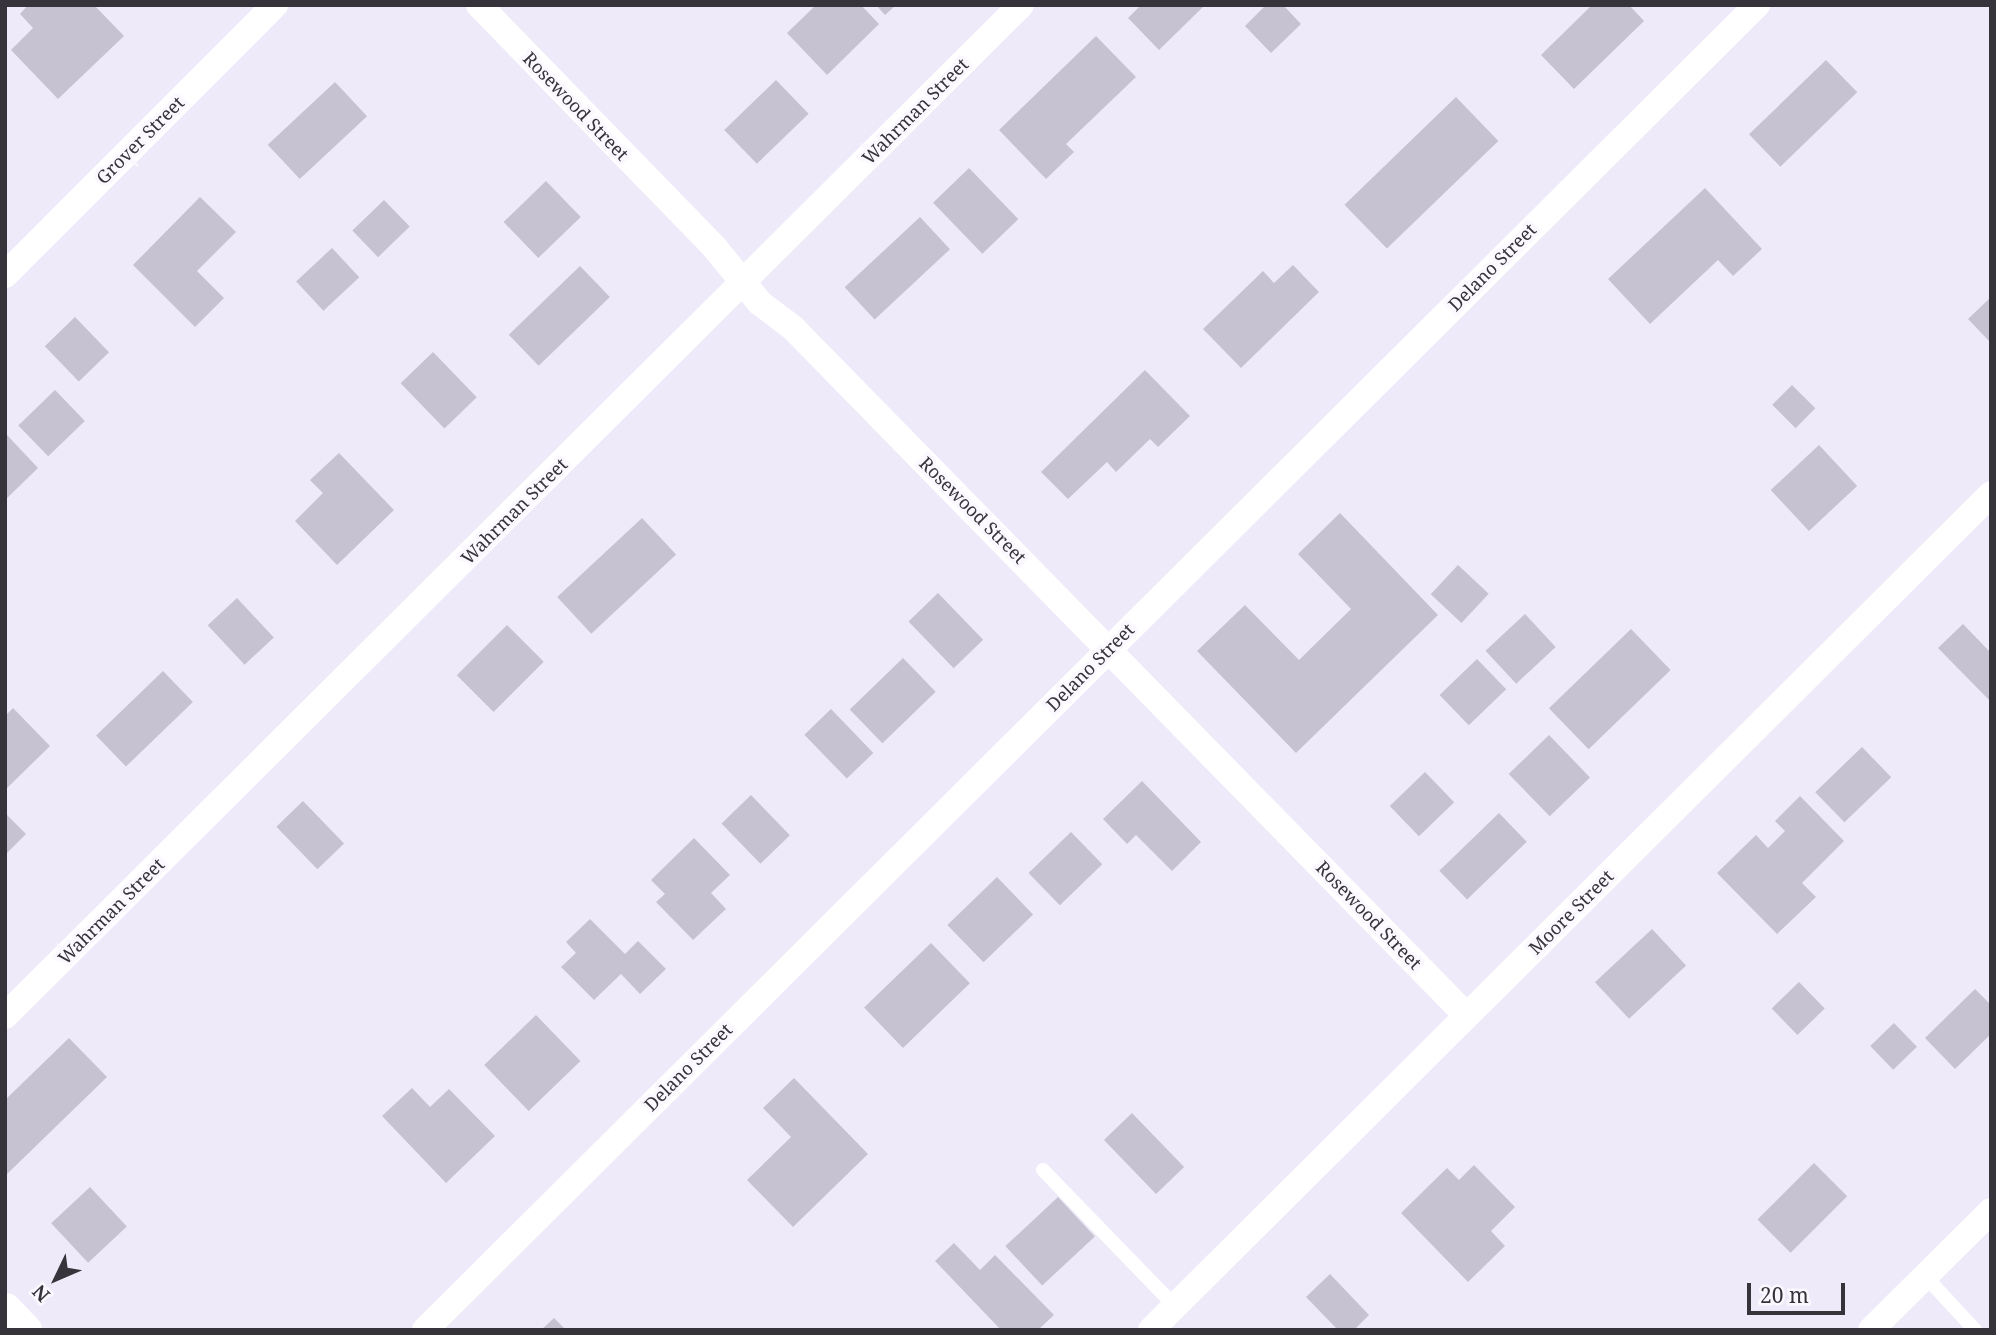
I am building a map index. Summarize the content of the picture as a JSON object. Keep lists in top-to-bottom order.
{
  "streets": {
    "street": [
      "Rosewood Street",
      "Wahrman Street",
      "Grover Street",
      "Delano Street",
      "Moore Street"
    ]
  },
  "crossings": [
    ["Rosewood Street", "Wahrman Street"],
    ["Rosewood Street", "Delano Street"],
    ["Rosewood Street", "Moore Street"]
  ],
  "scale_bar": "20 m",
  "north": "bottom left"
}
